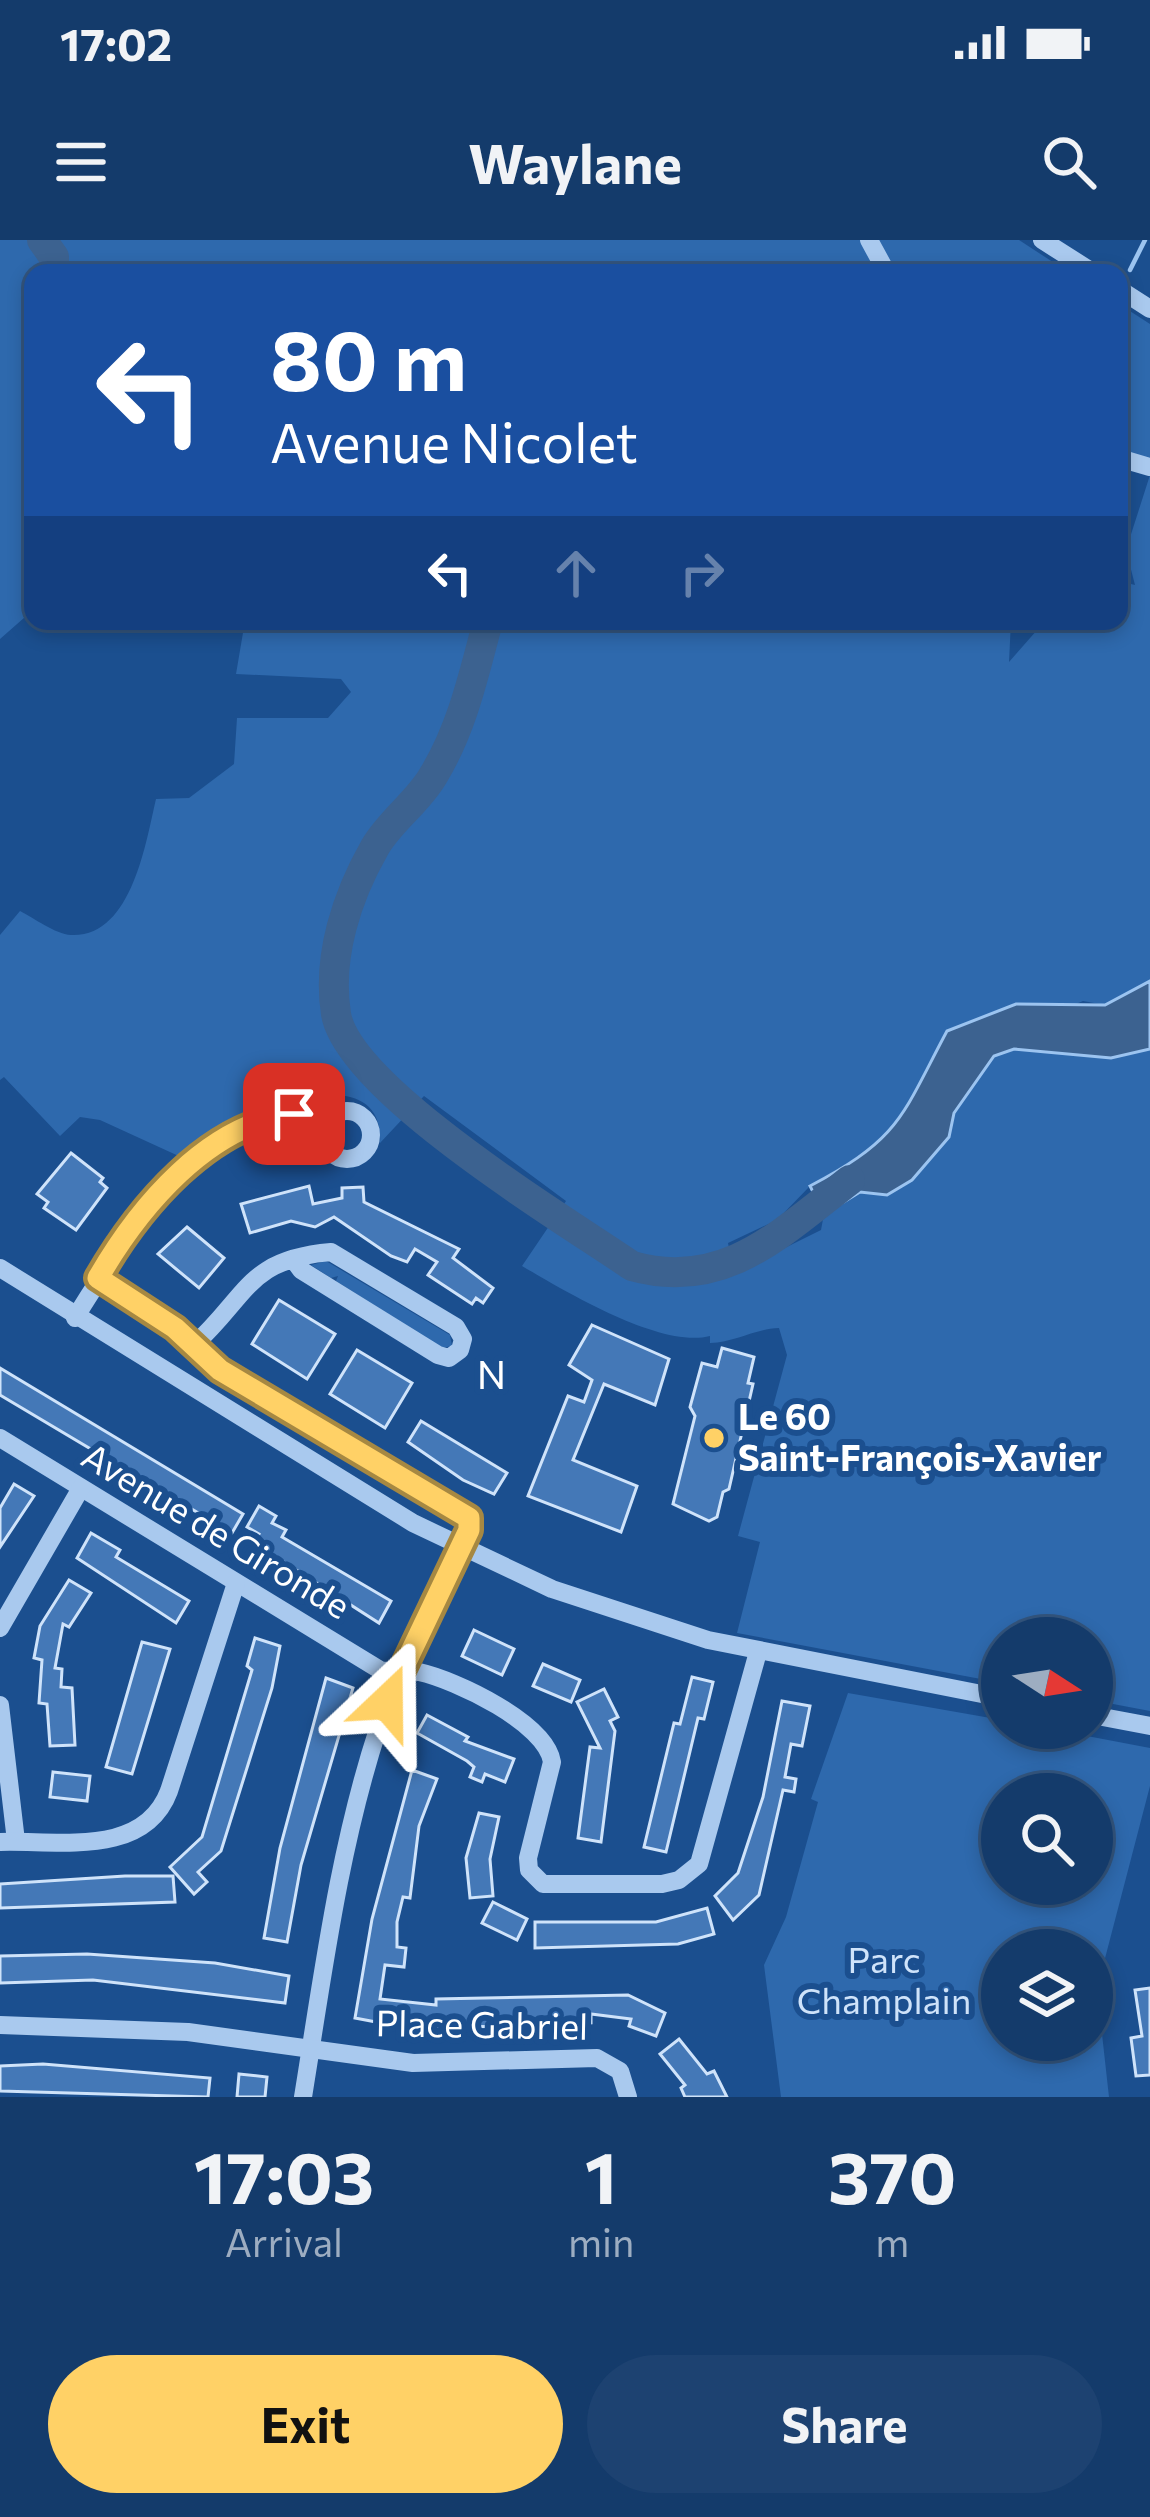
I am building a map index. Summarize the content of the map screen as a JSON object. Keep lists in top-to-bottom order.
{
  "streets": {
    "street": ["Avenue de Gironde", "Place Gabriel"]
  },
  "districts": ["N"],
  "parks": ["Parc Champlain"],
  "places": ["Le 60 Saint-François-Xavier"],
  "north": "right",
  "page": {
    "status": "17:02",
    "header": "Waylane",
    "turn": ["80 m", "Avenue Nicolet"],
    "eta": [
      "17:03",
      "Arrival",
      "1",
      "min",
      "370",
      "m"
    ],
    "buttons": ["Exit", "Share"]
  }
}
